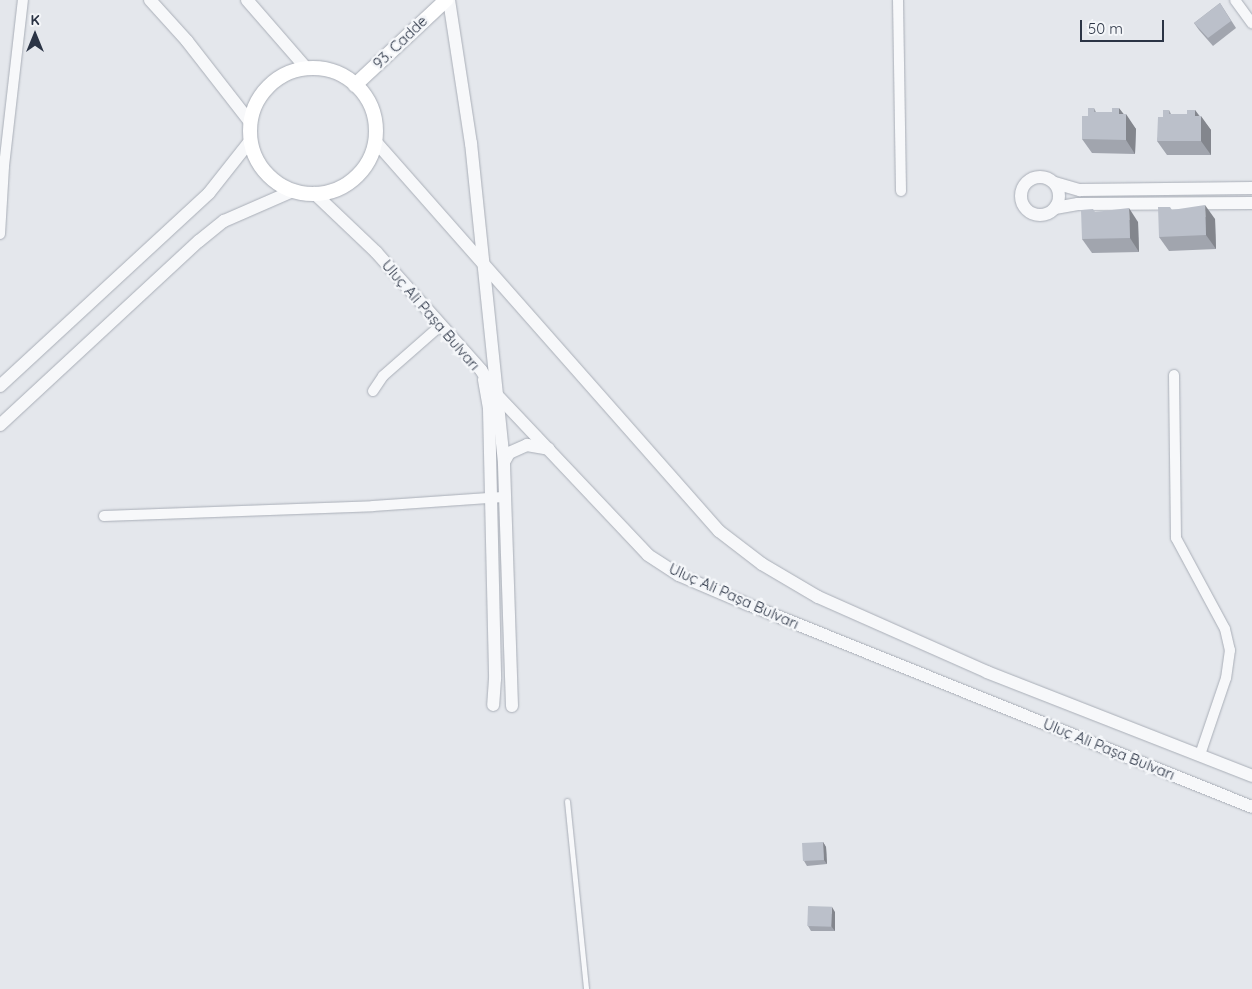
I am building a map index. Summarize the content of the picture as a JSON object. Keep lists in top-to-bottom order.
{
  "streets": {
    "main road": ["93. Cadde"],
    "street": ["Uluç Ali Paşa Bulvarı"]
  },
  "crossings": [
    ["93. Cadde", "Uluç Ali Paşa Bulvarı"]
  ],
  "scale_bar": "50 m",
  "north": "top"
}
